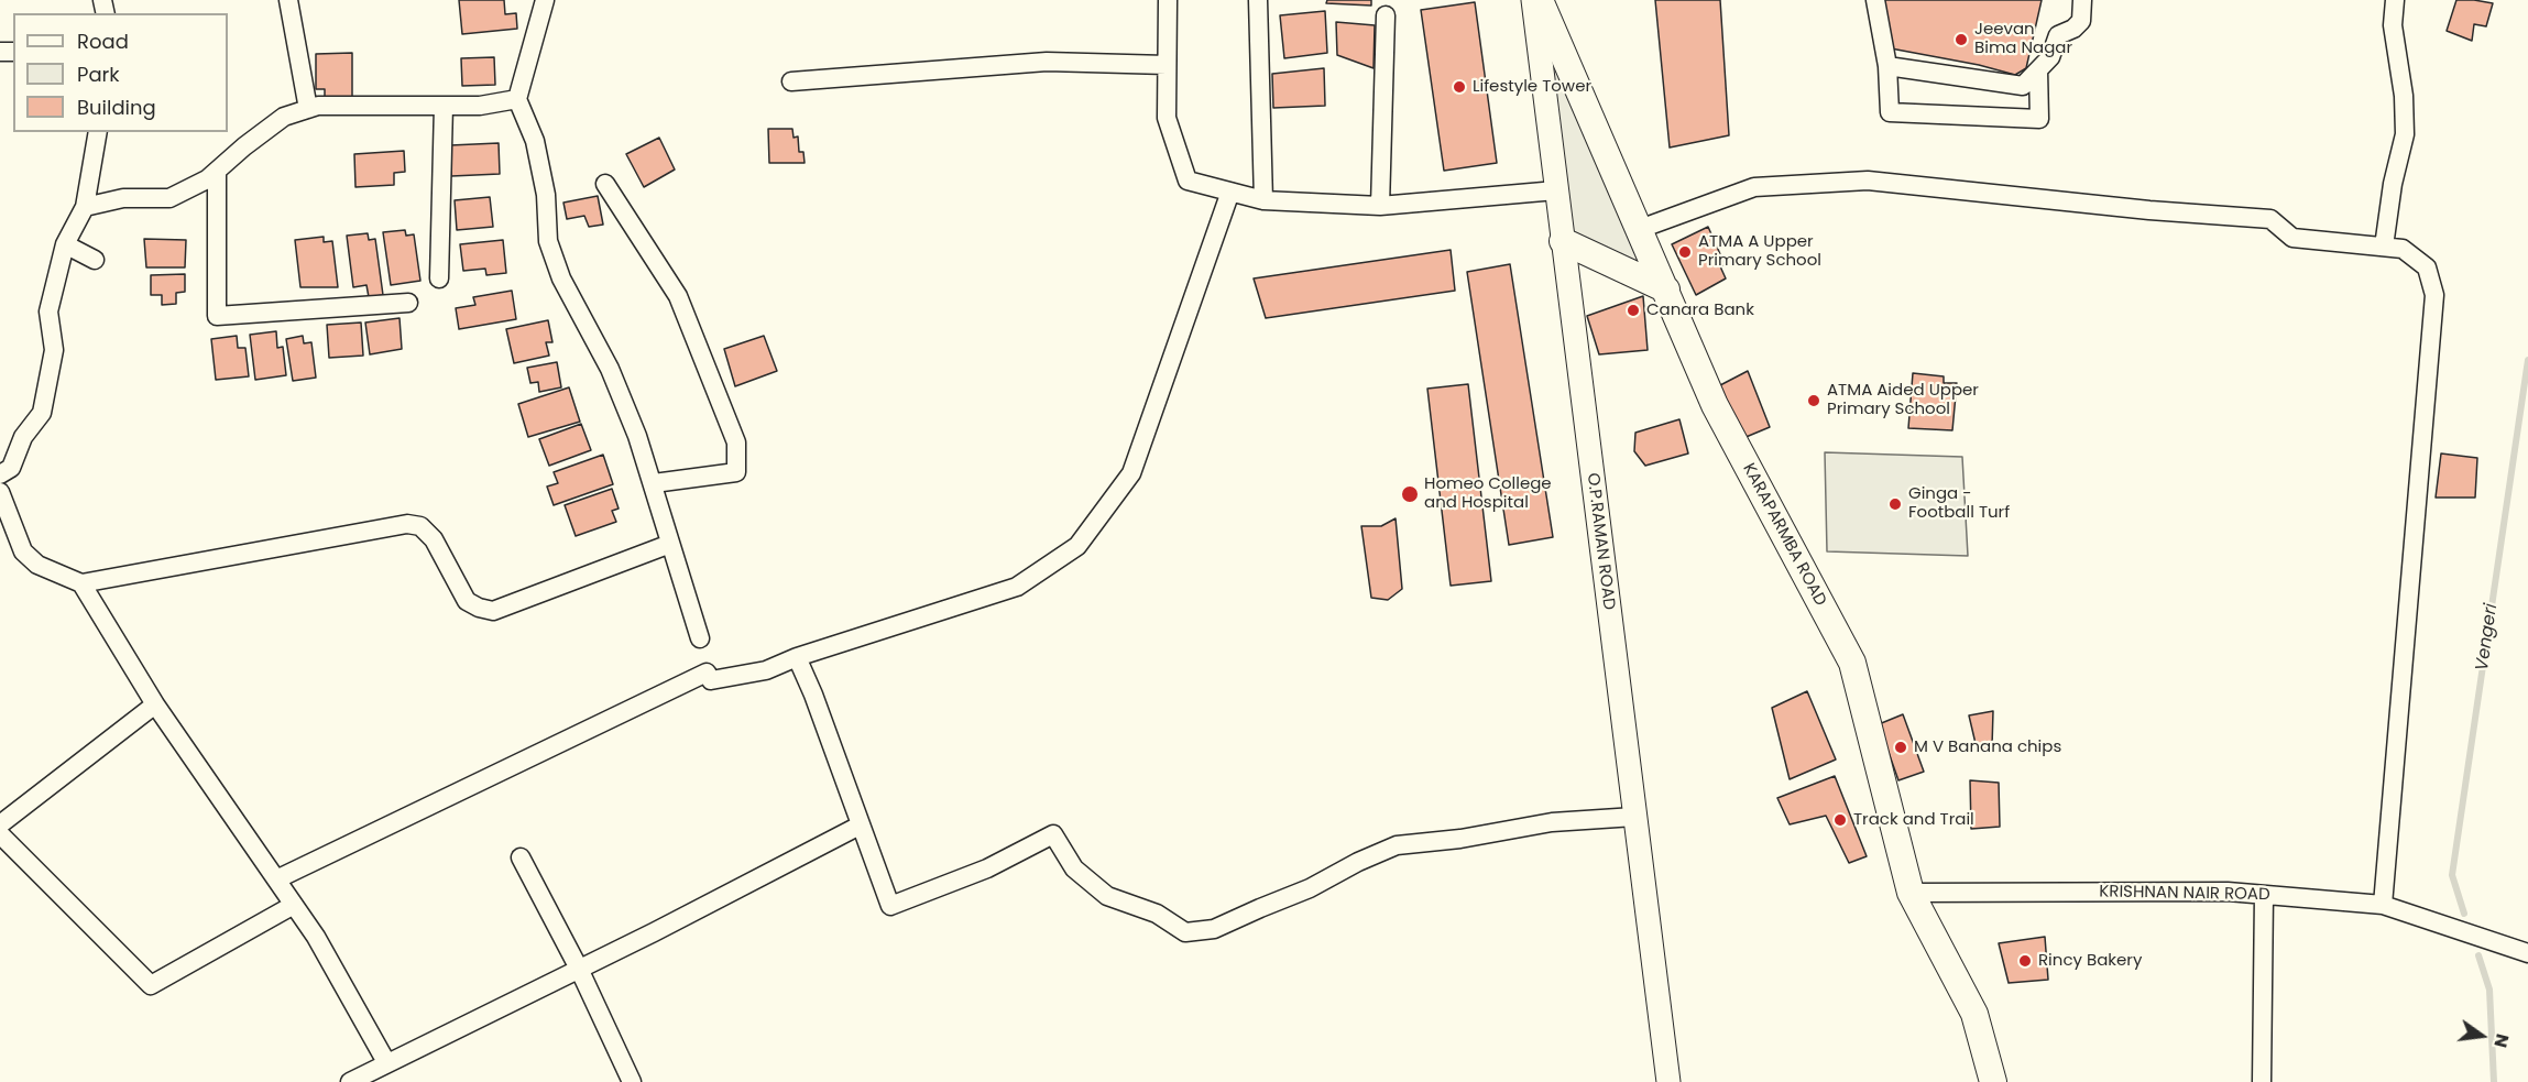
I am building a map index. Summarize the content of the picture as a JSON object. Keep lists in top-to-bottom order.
{
  "streets": {
    "main road": ["KARAPARMBA ROAD"],
    "street": ["O.P.RAMAN ROAD", "KRISHNAN NAIR ROAD"]
  },
  "crossings": [
    ["KARAPARMBA ROAD", "KRISHNAN NAIR ROAD"]
  ],
  "water": ["Vengeri"],
  "places": [
    "Jeevan Bima Nagar",
    "Lifestyle Tower",
    "ATMA A Upper Primary School",
    "Canara Bank",
    "ATMA Aided Upper Primary School",
    "Homeo College and Hospital",
    "Ginga - Football Turf",
    "M V Banana chips",
    "Track and Trail",
    "Rincy Bakery"
  ],
  "legend": ["Road", "Park", "Building"],
  "north": "right"
}
